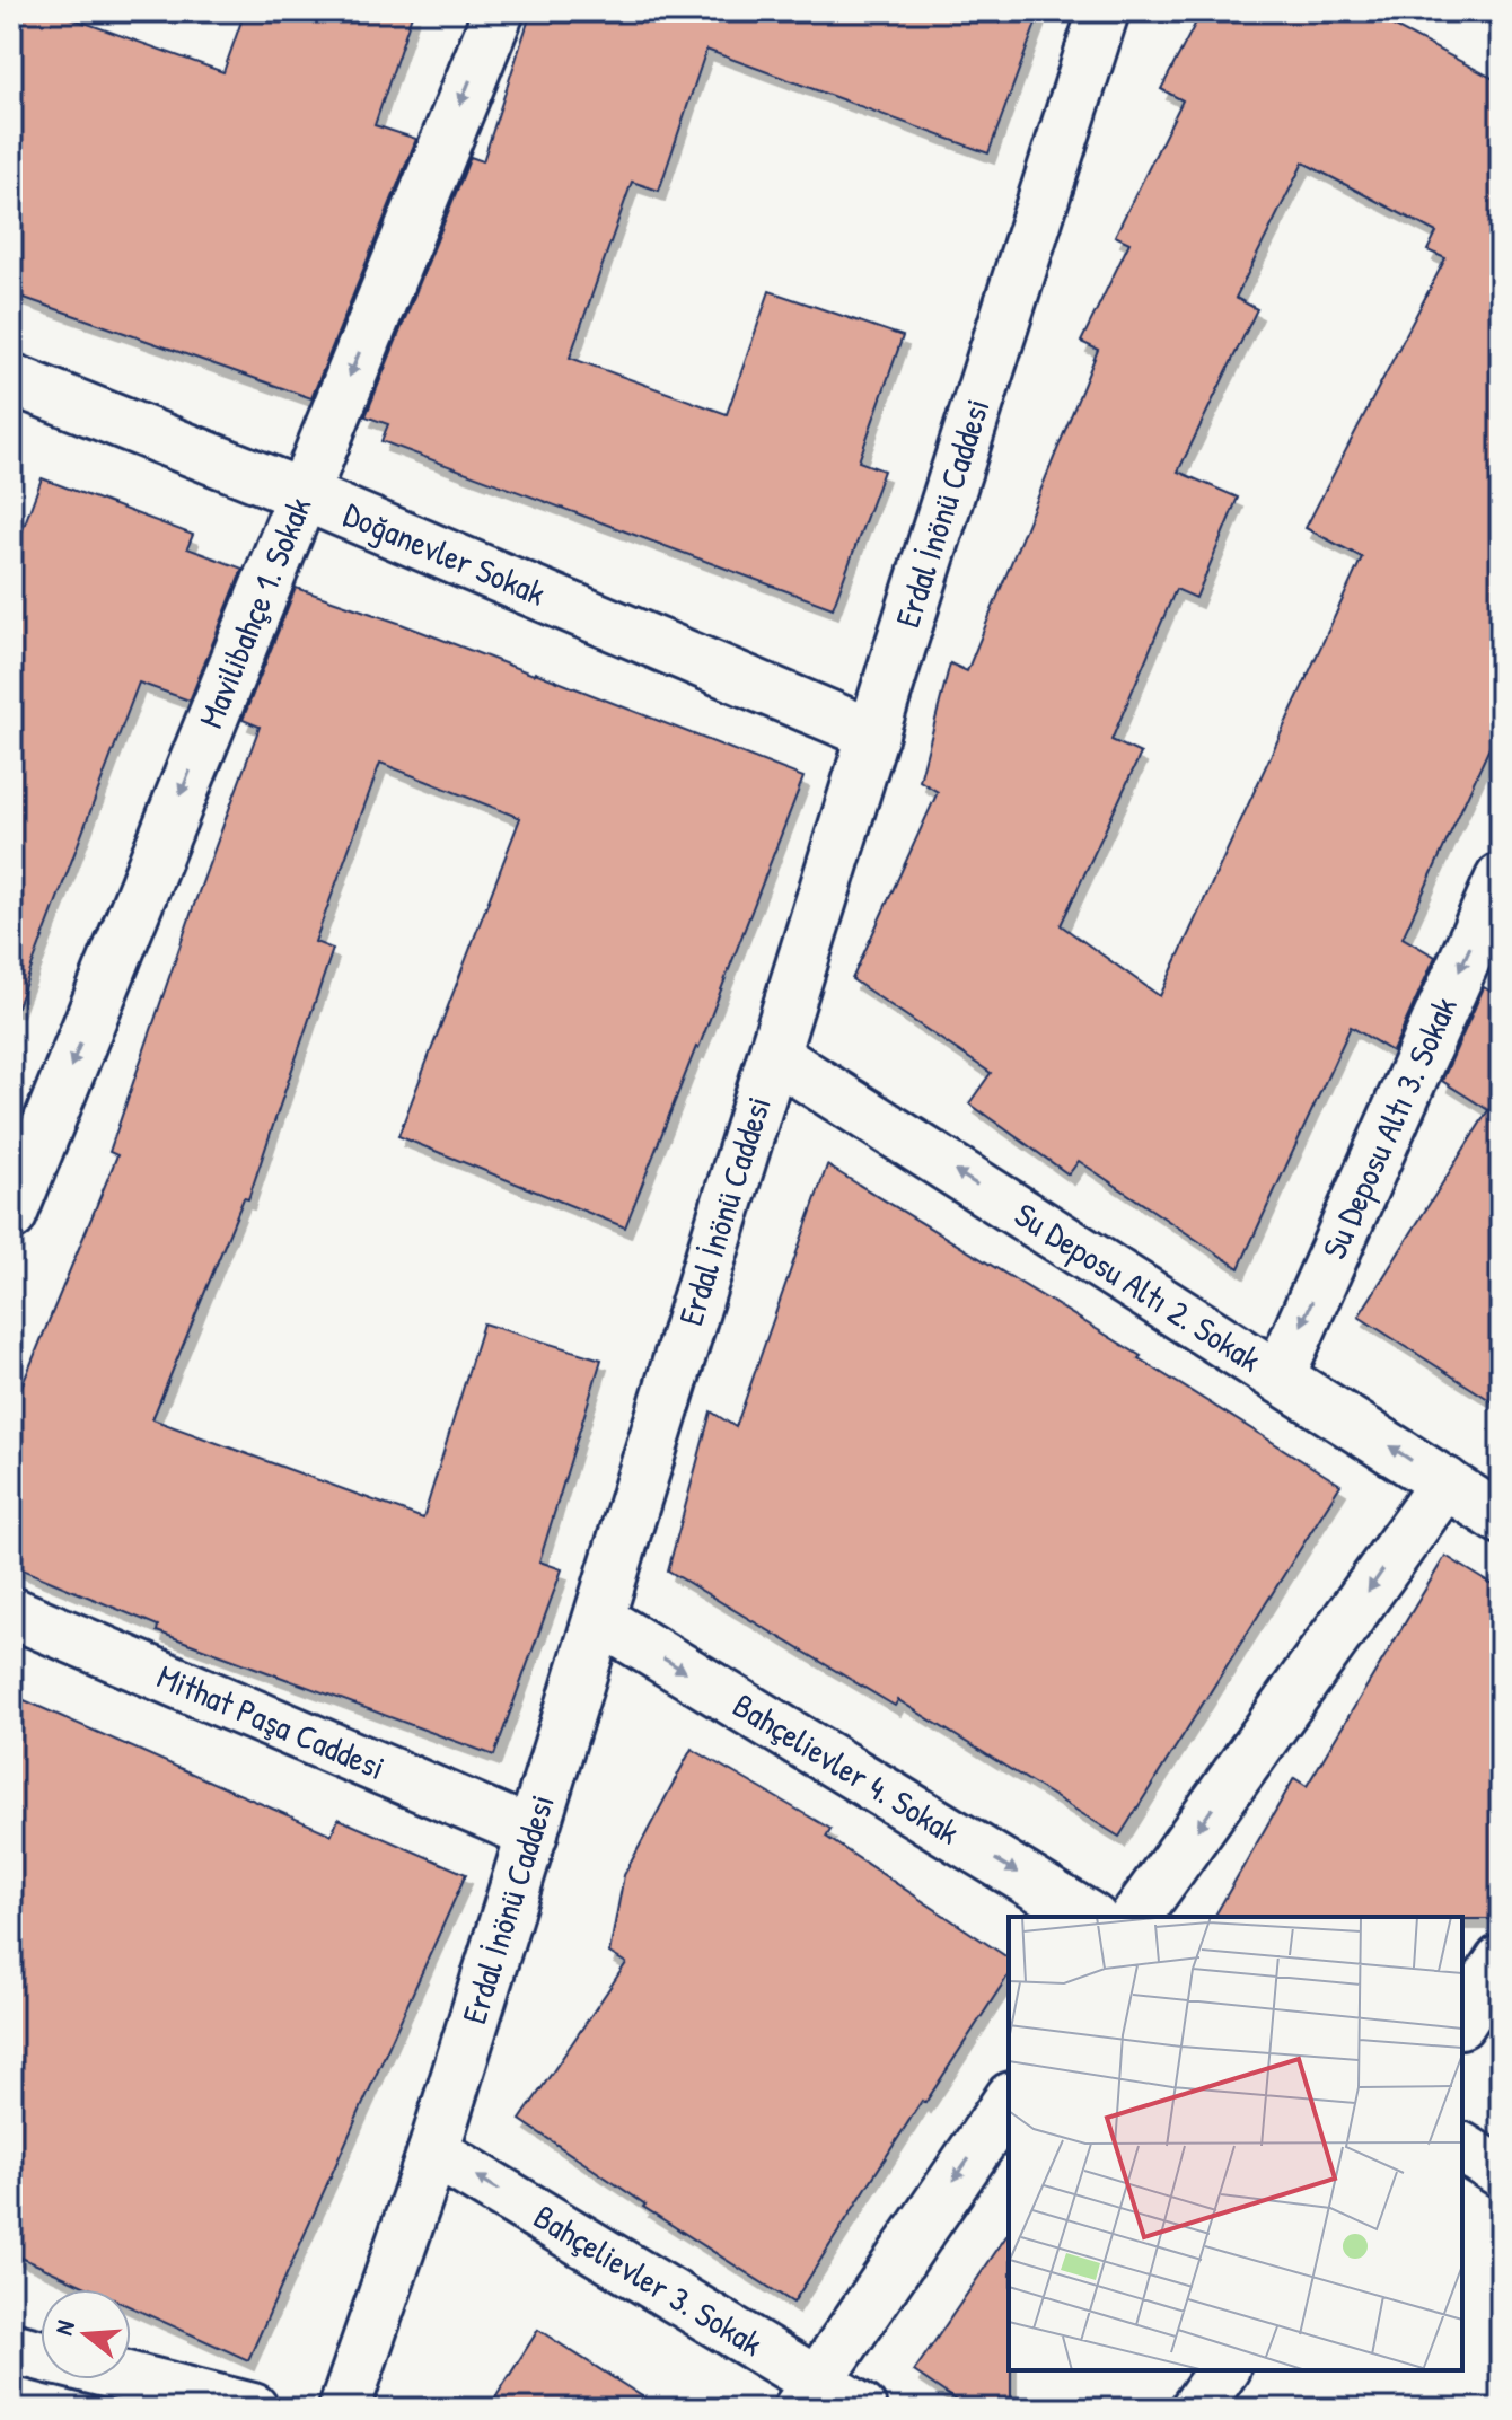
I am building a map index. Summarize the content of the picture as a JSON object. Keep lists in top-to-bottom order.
{
  "streets": {
    "street": [
      "Erdal İnönü Caddesi",
      "Doğanevler Sokak",
      "Mavilibahçe 1. Sokak",
      "Su Deposu Altı 3. Sokak",
      "Su Deposu Altı 2. Sokak",
      "Mithat Paşa Caddesi",
      "Bahçelievler 4. Sokak",
      "Bahçelievler 3. Sokak"
    ]
  },
  "crossings": [
    ["Erdal İnönü Caddesi", "Doğanevler Sokak"],
    ["Erdal İnönü Caddesi", "Su Deposu Altı 2. Sokak"],
    ["Erdal İnönü Caddesi", "Mithat Paşa Caddesi"],
    ["Erdal İnönü Caddesi", "Bahçelievler 4. Sokak"],
    ["Erdal İnönü Caddesi", "Bahçelievler 3. Sokak"],
    ["Doğanevler Sokak", "Mavilibahçe 1. Sokak"],
    ["Su Deposu Altı 3. Sokak", "Su Deposu Altı 2. Sokak"]
  ],
  "one_way": [
    "Mavilibahçe 1. Sokak",
    "Su Deposu Altı 3. Sokak",
    "Su Deposu Altı 2. Sokak",
    "Bahçelievler 4. Sokak",
    "Bahçelievler 3. Sokak"
  ],
  "north": "left"
}
